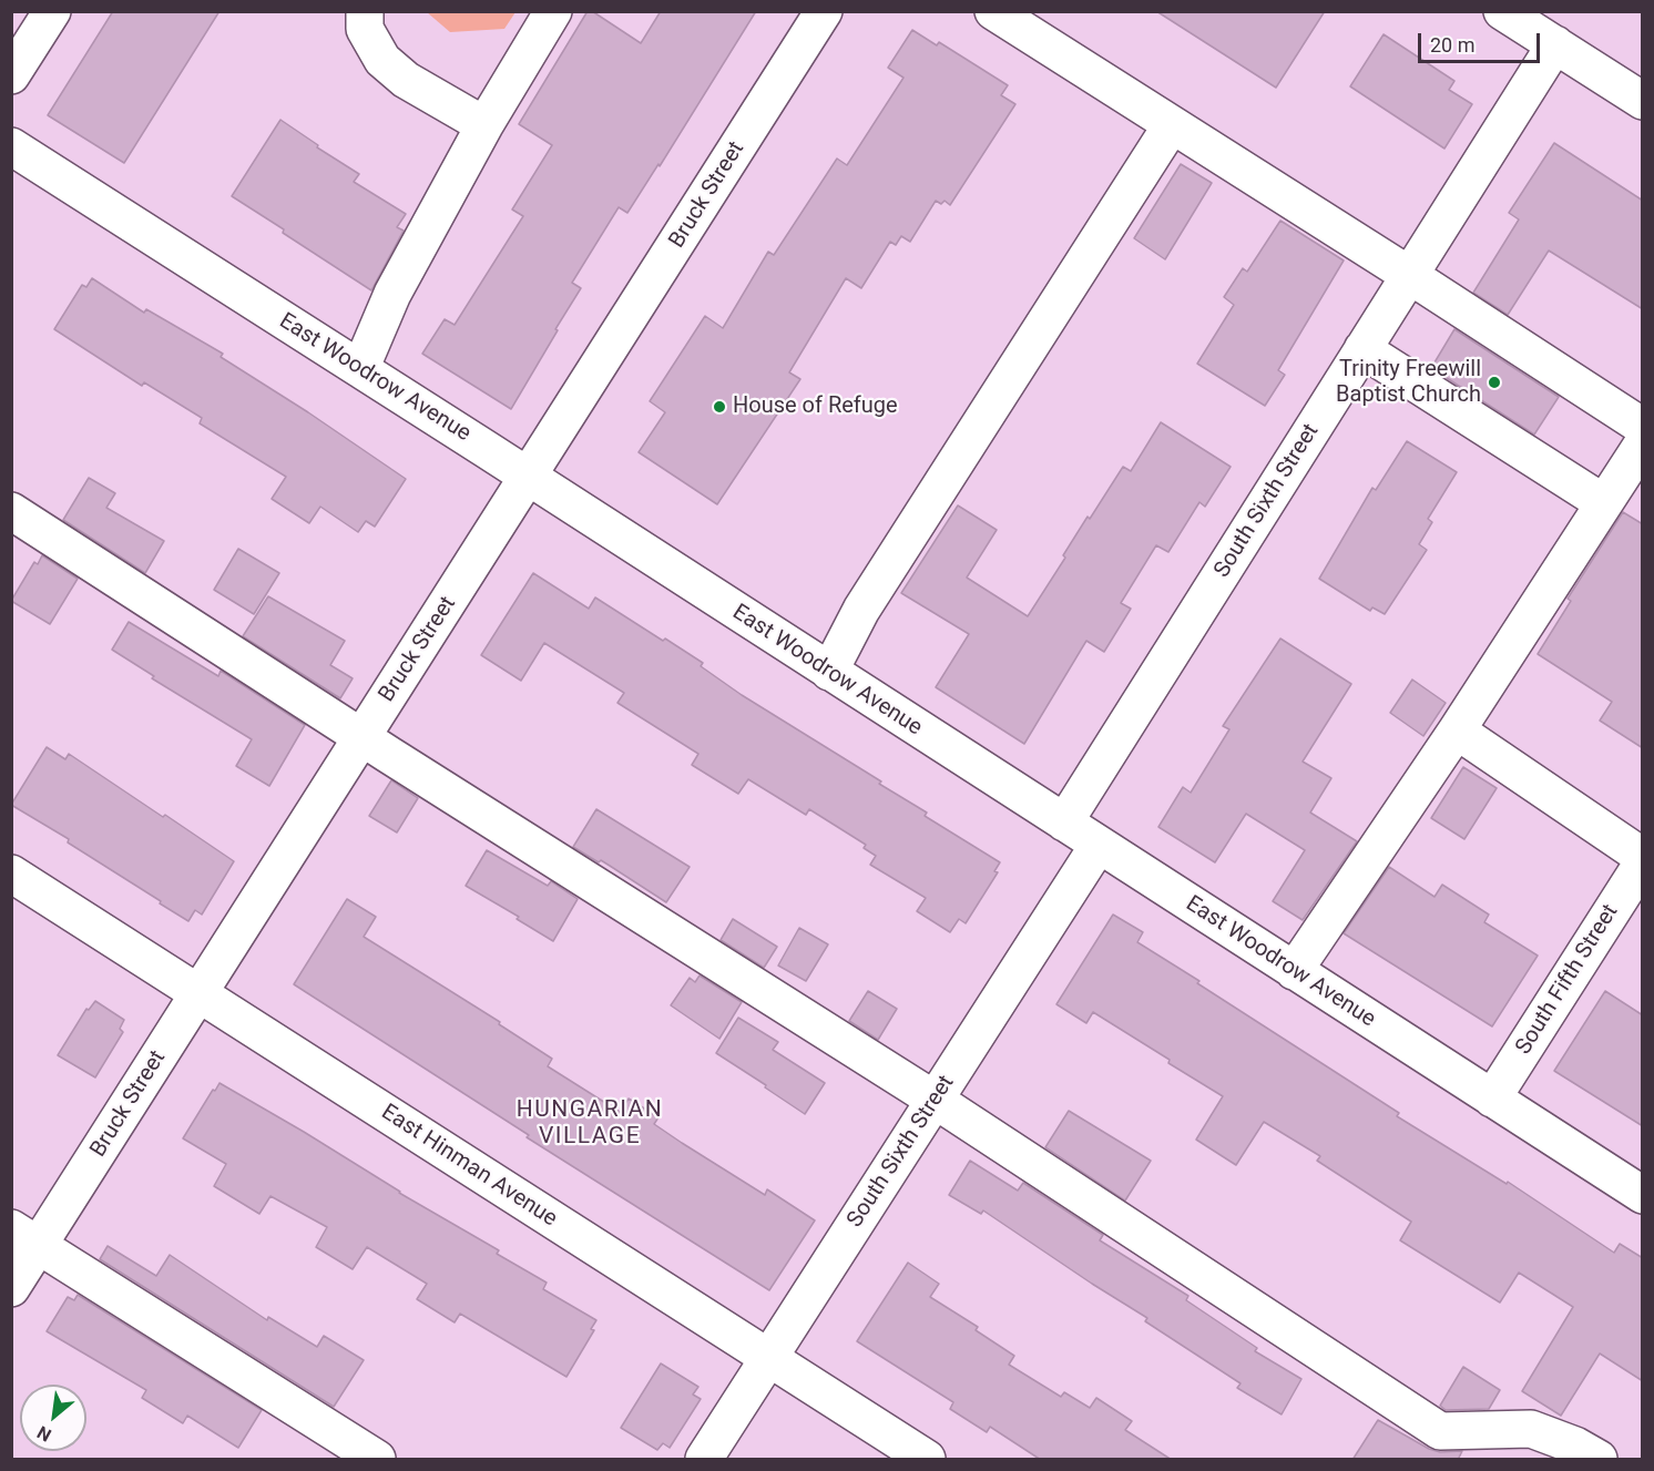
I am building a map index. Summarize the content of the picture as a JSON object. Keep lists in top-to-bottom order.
{
  "streets": {
    "street": [
      "Bruck Street",
      "East Woodrow Avenue",
      "South Sixth Street",
      "South Fifth Street",
      "East Hinman Avenue"
    ]
  },
  "crossings": [
    ["Bruck Street", "East Woodrow Avenue"],
    ["Bruck Street", "East Hinman Avenue"],
    ["East Woodrow Avenue", "South Sixth Street"],
    ["East Woodrow Avenue", "South Fifth Street"],
    ["South Sixth Street", "East Hinman Avenue"]
  ],
  "districts": ["HUNGARIAN VILLAGE"],
  "places": ["Trinity Freewill Baptist Church", "House of Refuge"],
  "scale_bar": "20 m",
  "north": "bottom left"
}
